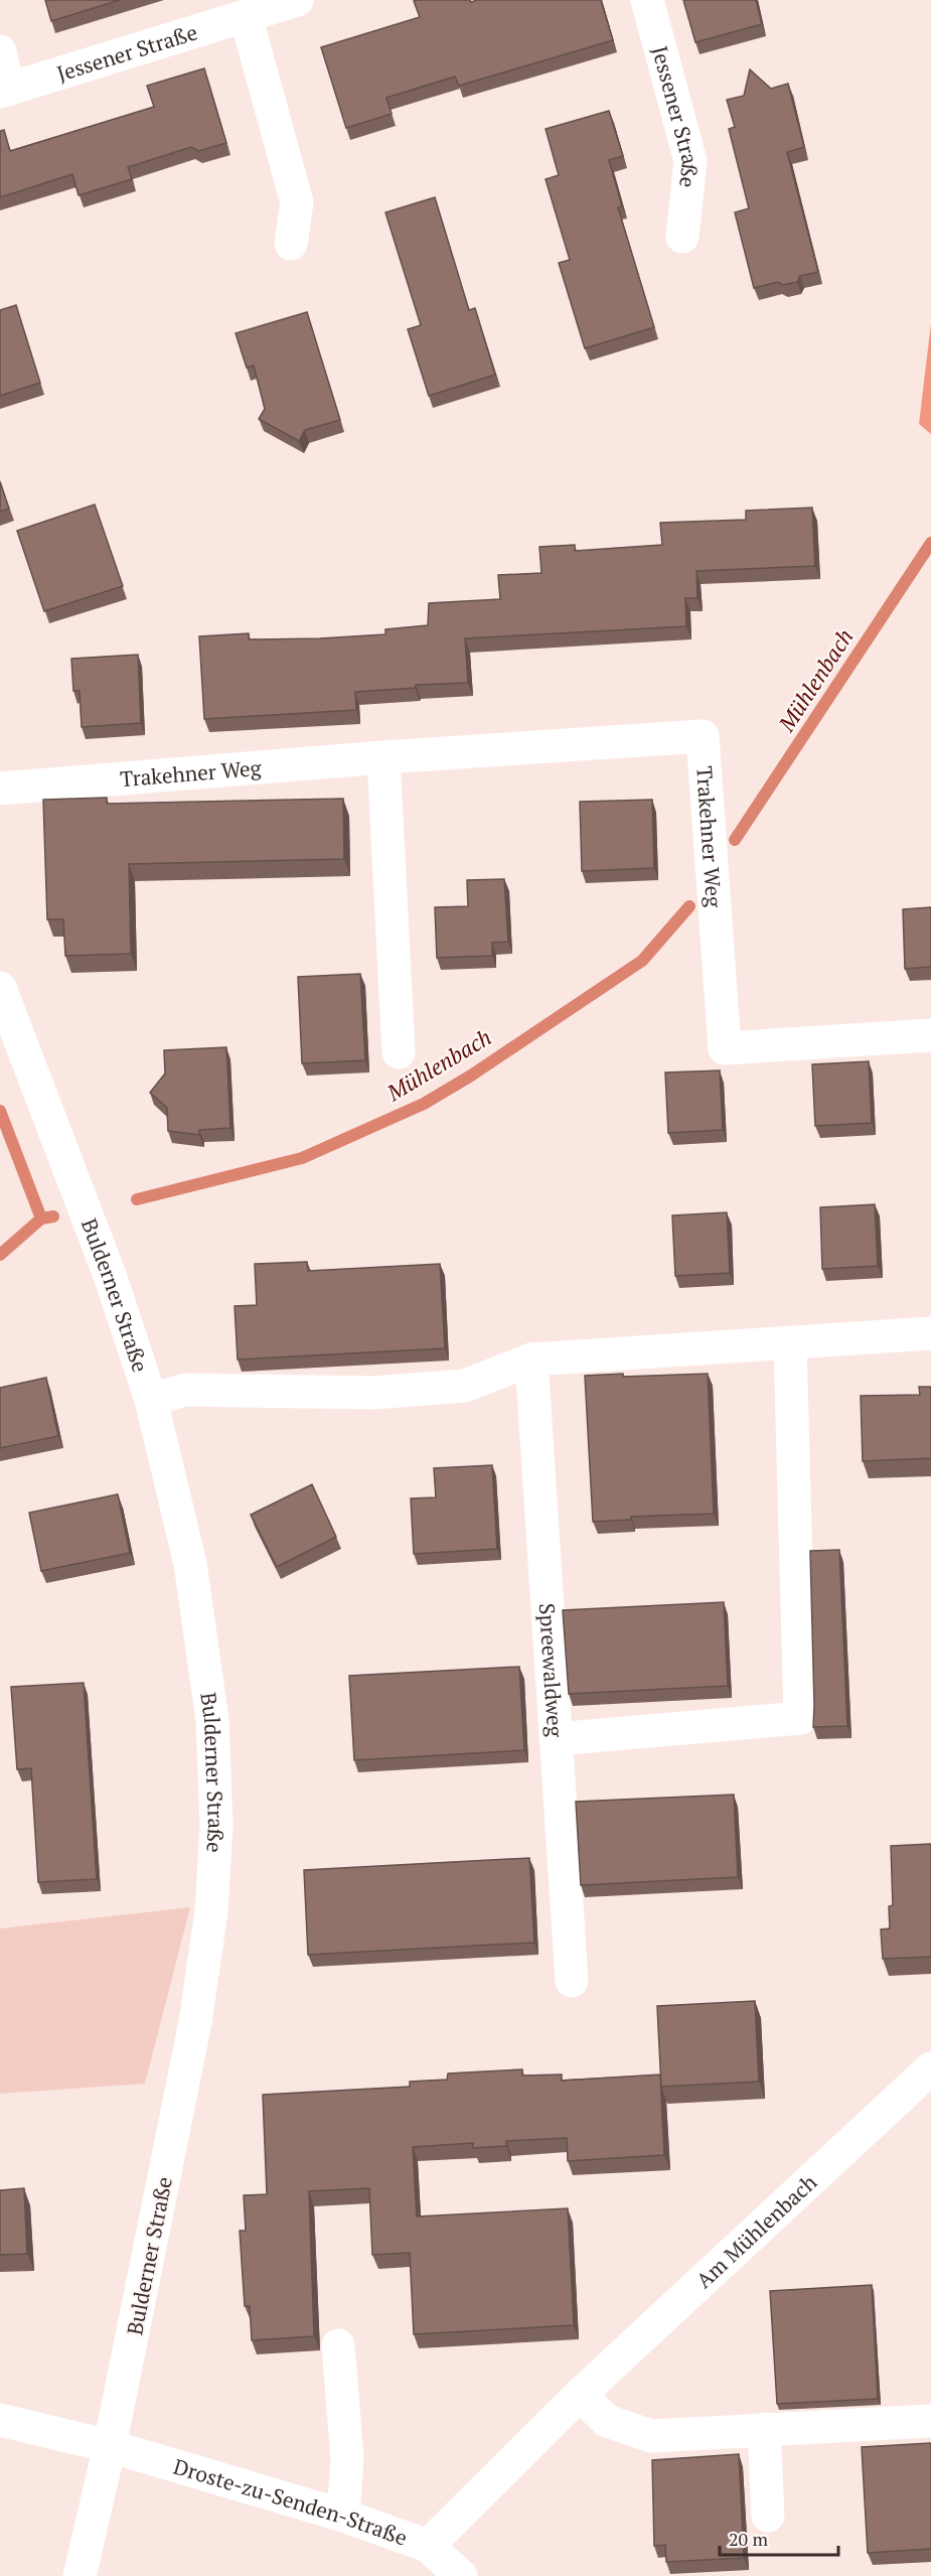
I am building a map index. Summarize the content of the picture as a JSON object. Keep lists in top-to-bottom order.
{
  "streets": {
    "street": [
      "Jessener Straße",
      "Trakehner Weg",
      "Bulderner Straße",
      "Spreewaldweg",
      "Am Mühlenbach",
      "Droste-zu-Senden-Straße"
    ]
  },
  "crossings": [
    ["Bulderner Straße", "Droste-zu-Senden-Straße"],
    ["Am Mühlenbach", "Droste-zu-Senden-Straße"]
  ],
  "water": ["Mühlenbach"],
  "scale_bar": "20 m"
}
